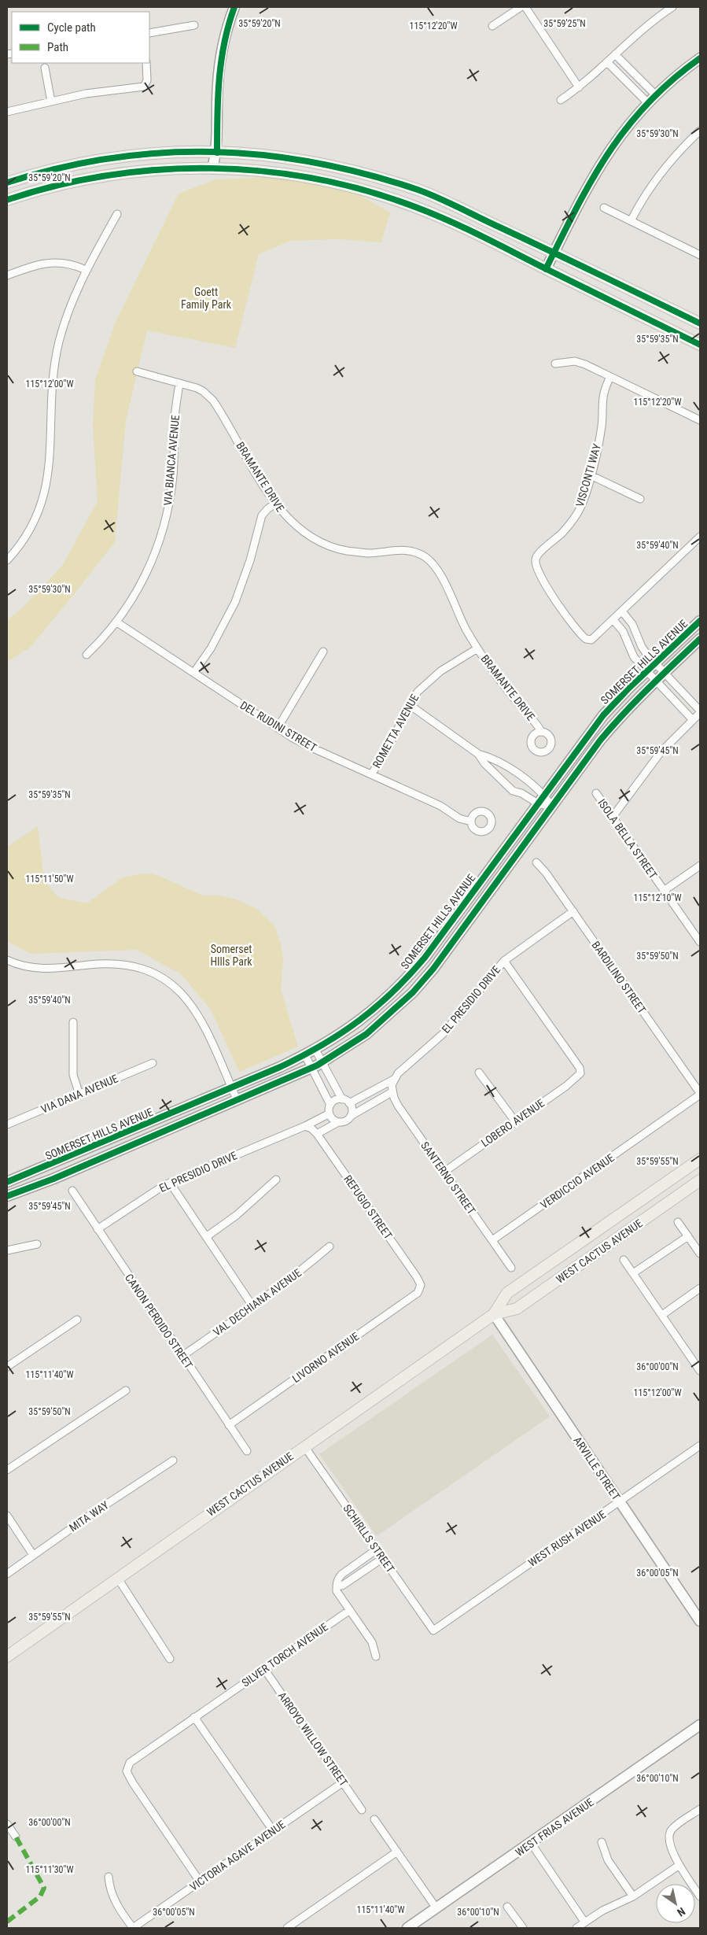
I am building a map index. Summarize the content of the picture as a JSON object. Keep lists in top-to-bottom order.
{
  "streets": {
    "main road": [
      "SOMERSET HILLS AVENUE",
      "WEST CACTUS AVENUE",
      "ARVILLE STREET",
      "WEST FRIAS AVENUE"
    ],
    "street": [
      "VIA BIANCA AVENUE",
      "VISCONTI WAY",
      "BRAMANTE DRIVE",
      "DEL RUDINI STREET",
      "ROMETTA AVENUE",
      "ISOLA BELLA STREET",
      "BARDILINO STREET",
      "EL PRESIDIO DRIVE",
      "VIA DANA AVENUE",
      "LOBERO AVENUE",
      "SANTERNO STREET",
      "VERDICCIO AVENUE",
      "REFUGIO STREET",
      "VAL DECHIANA AVENUE",
      "CANON PERDIDO STREET",
      "LIVORNO AVENUE",
      "MITA WAY",
      "SCHIRLLS STREET",
      "WEST RUSH AVENUE",
      "SILVER TORCH AVENUE",
      "ARROYO WILLOW STREET",
      "VICTORIA AGAVE AVENUE"
    ]
  },
  "crossings": [
    ["VIA BIANCA AVENUE", "BRAMANTE DRIVE"],
    ["VIA BIANCA AVENUE", "DEL RUDINI STREET"],
    ["BRAMANTE DRIVE", "ROMETTA AVENUE"],
    ["DEL RUDINI STREET", "ROMETTA AVENUE"],
    ["BARDILINO STREET", "EL PRESIDIO DRIVE"],
    ["BARDILINO STREET", "VERDICCIO AVENUE"],
    ["EL PRESIDIO DRIVE", "LOBERO AVENUE"],
    ["EL PRESIDIO DRIVE", "SANTERNO STREET"],
    ["EL PRESIDIO DRIVE", "REFUGIO STREET"],
    ["EL PRESIDIO DRIVE", "CANON PERDIDO STREET"],
    ["LOBERO AVENUE", "SANTERNO STREET"],
    ["SANTERNO STREET", "VERDICCIO AVENUE"],
    ["REFUGIO STREET", "LIVORNO AVENUE"],
    ["WEST CACTUS AVENUE", "ARVILLE STREET"],
    ["WEST CACTUS AVENUE", "SCHIRLLS STREET"],
    ["VAL DECHIANA AVENUE", "CANON PERDIDO STREET"],
    ["CANON PERDIDO STREET", "LIVORNO AVENUE"],
    ["ARVILLE STREET", "WEST RUSH AVENUE"],
    ["SCHIRLLS STREET", "WEST RUSH AVENUE"],
    ["SILVER TORCH AVENUE", "ARROYO WILLOW STREET"],
    ["SILVER TORCH AVENUE", "VICTORIA AGAVE AVENUE"],
    ["ARROYO WILLOW STREET", "VICTORIA AGAVE AVENUE"]
  ],
  "parks": ["Goett Family Park", "Somerset HIlls Park"],
  "legend": ["Cycle path", "Path"],
  "north": "bottom right",
  "coordinates": [
    "35°59'20\"N",
    "35°59'25\"N",
    "115°12'20\"W",
    "35°59'30\"N",
    "35°59'35\"N",
    "115°12'00\"W",
    "35°59'40\"N",
    "35°59'45\"N",
    "115°11'50\"W",
    "115°12'10\"W",
    "35°59'50\"N",
    "35°59'55\"N",
    "36°00'00\"N",
    "115°11'40\"W",
    "36°00'05\"N",
    "36°00'10\"N",
    "115°11'30\"W"
  ]
}
